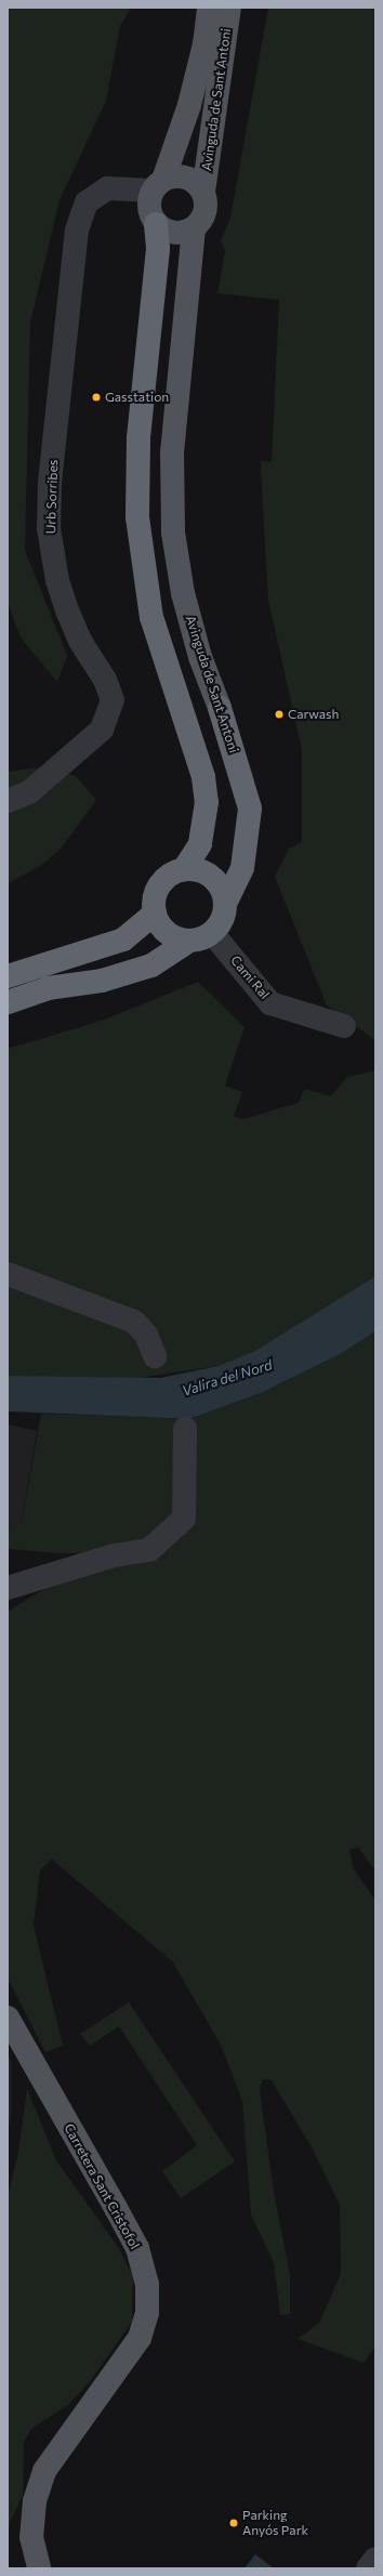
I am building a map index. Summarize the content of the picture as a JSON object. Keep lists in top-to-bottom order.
{
  "streets": {
    "highway": ["Avinguda de Sant Antoni"],
    "main road": ["Carretera Sant Cristofol"],
    "street": ["Urb Sorribes", "Cami Ral"]
  },
  "crossings": [
    ["Avinguda de Sant Antoni", "Urb Sorribes"],
    ["Avinguda de Sant Antoni", "Cami Ral"]
  ],
  "water": ["Valira del Nord"],
  "places": ["Gasstation", "Carwash", "Parking Anyós Park"]
}
